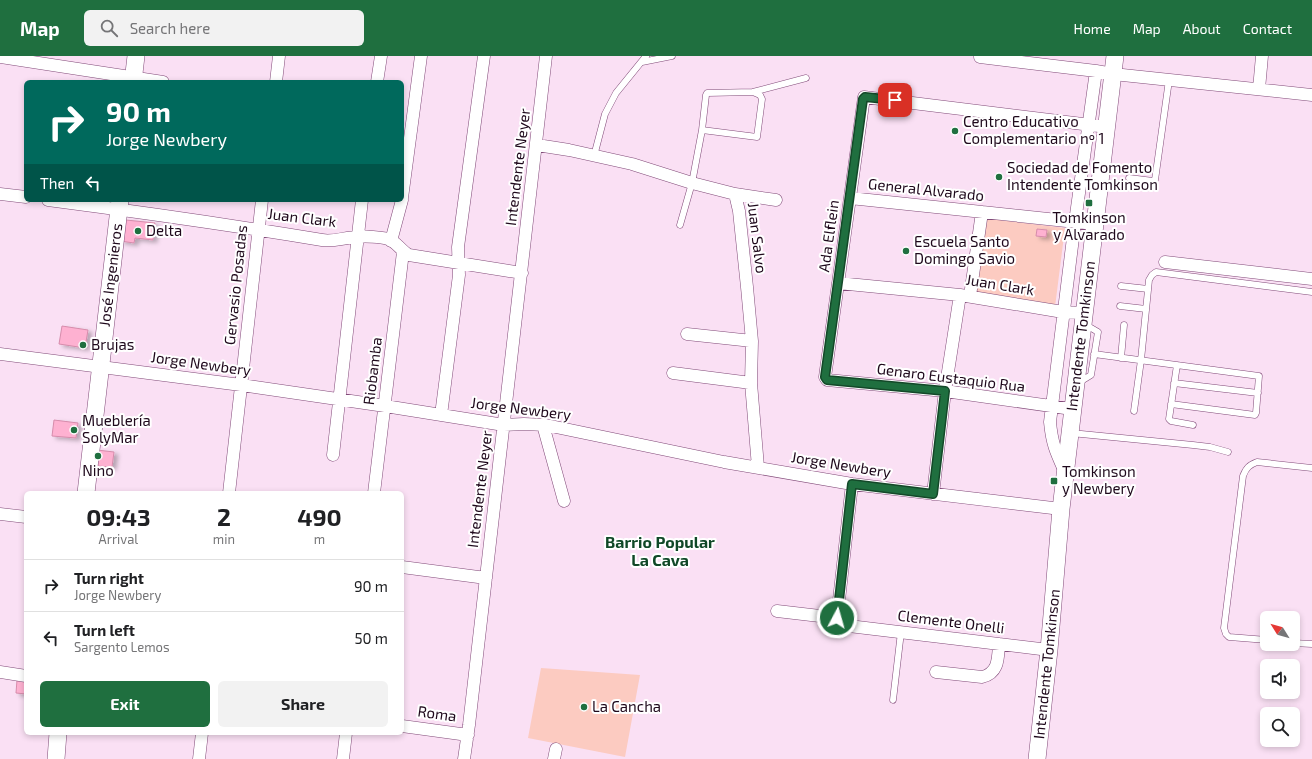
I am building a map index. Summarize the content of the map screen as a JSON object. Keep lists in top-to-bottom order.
{
  "streets": {
    "street": [
      "Intendente Neyer",
      "General Alvarado",
      "Juan Clark",
      "Ada Elflein",
      "Juan Salvo",
      "José Ingenieros",
      "Gervasio Posadas",
      "Intendente Tomkinson",
      "Jorge Newbery",
      "Riobamba",
      "Genaro Eustaquio Rua",
      "Clemente Onelli",
      "Roma"
    ]
  },
  "crossings": [
    ["Intendente Neyer", "Juan Salvo"],
    ["Intendente Neyer", "Jorge Newbery"],
    ["Intendente Neyer", "Roma"],
    ["General Alvarado", "Ada Elflein"],
    ["General Alvarado", "Intendente Tomkinson"],
    ["Juan Clark", "Ada Elflein"],
    ["Juan Clark", "José Ingenieros"],
    ["Juan Clark", "Gervasio Posadas"],
    ["Juan Clark", "Intendente Tomkinson"],
    ["Ada Elflein", "Intendente Tomkinson"],
    ["Ada Elflein", "Genaro Eustaquio Rua"],
    ["Juan Salvo", "Jorge Newbery"],
    ["José Ingenieros", "Jorge Newbery"],
    ["Gervasio Posadas", "Jorge Newbery"],
    ["Intendente Tomkinson", "Jorge Newbery"],
    ["Intendente Tomkinson", "Genaro Eustaquio Rua"],
    ["Intendente Tomkinson", "Clemente Onelli"],
    ["Jorge Newbery", "Riobamba"]
  ],
  "districts": ["Barrio Popular La Cava"],
  "places": {
    "other": [
      "Centro Educativo Complementario nº 1",
      "Sociedad de Fomento Intendente Tomkinson",
      "Delta",
      "Escuela Santo Domingo Savio",
      "Brujas",
      "Mueblería SolyMar",
      "Nino",
      "La Cancha"
    ],
    "transit": ["Tomkinson y Alvarado", "Tomkinson y Newbery"]
  },
  "north": "top left",
  "page": {
    "header": "Map",
    "search": "Search here",
    "nav": [
      "Home",
      "Map",
      "About",
      "Contact"
    ],
    "turn": ["90 m", "Jorge Newbery"],
    "then": "Then",
    "eta": [
      "09:43",
      "Arrival",
      "2",
      "min",
      "490",
      "m"
    ],
    "list": [
      {
        "name": "Turn right",
        "note": "Jorge Newbery",
        "value": "90 m"
      },
      {
        "name": "Turn left",
        "note": "Sargento Lemos",
        "value": "50 m"
      }
    ],
    "buttons": ["Exit", "Share"]
  }
}
